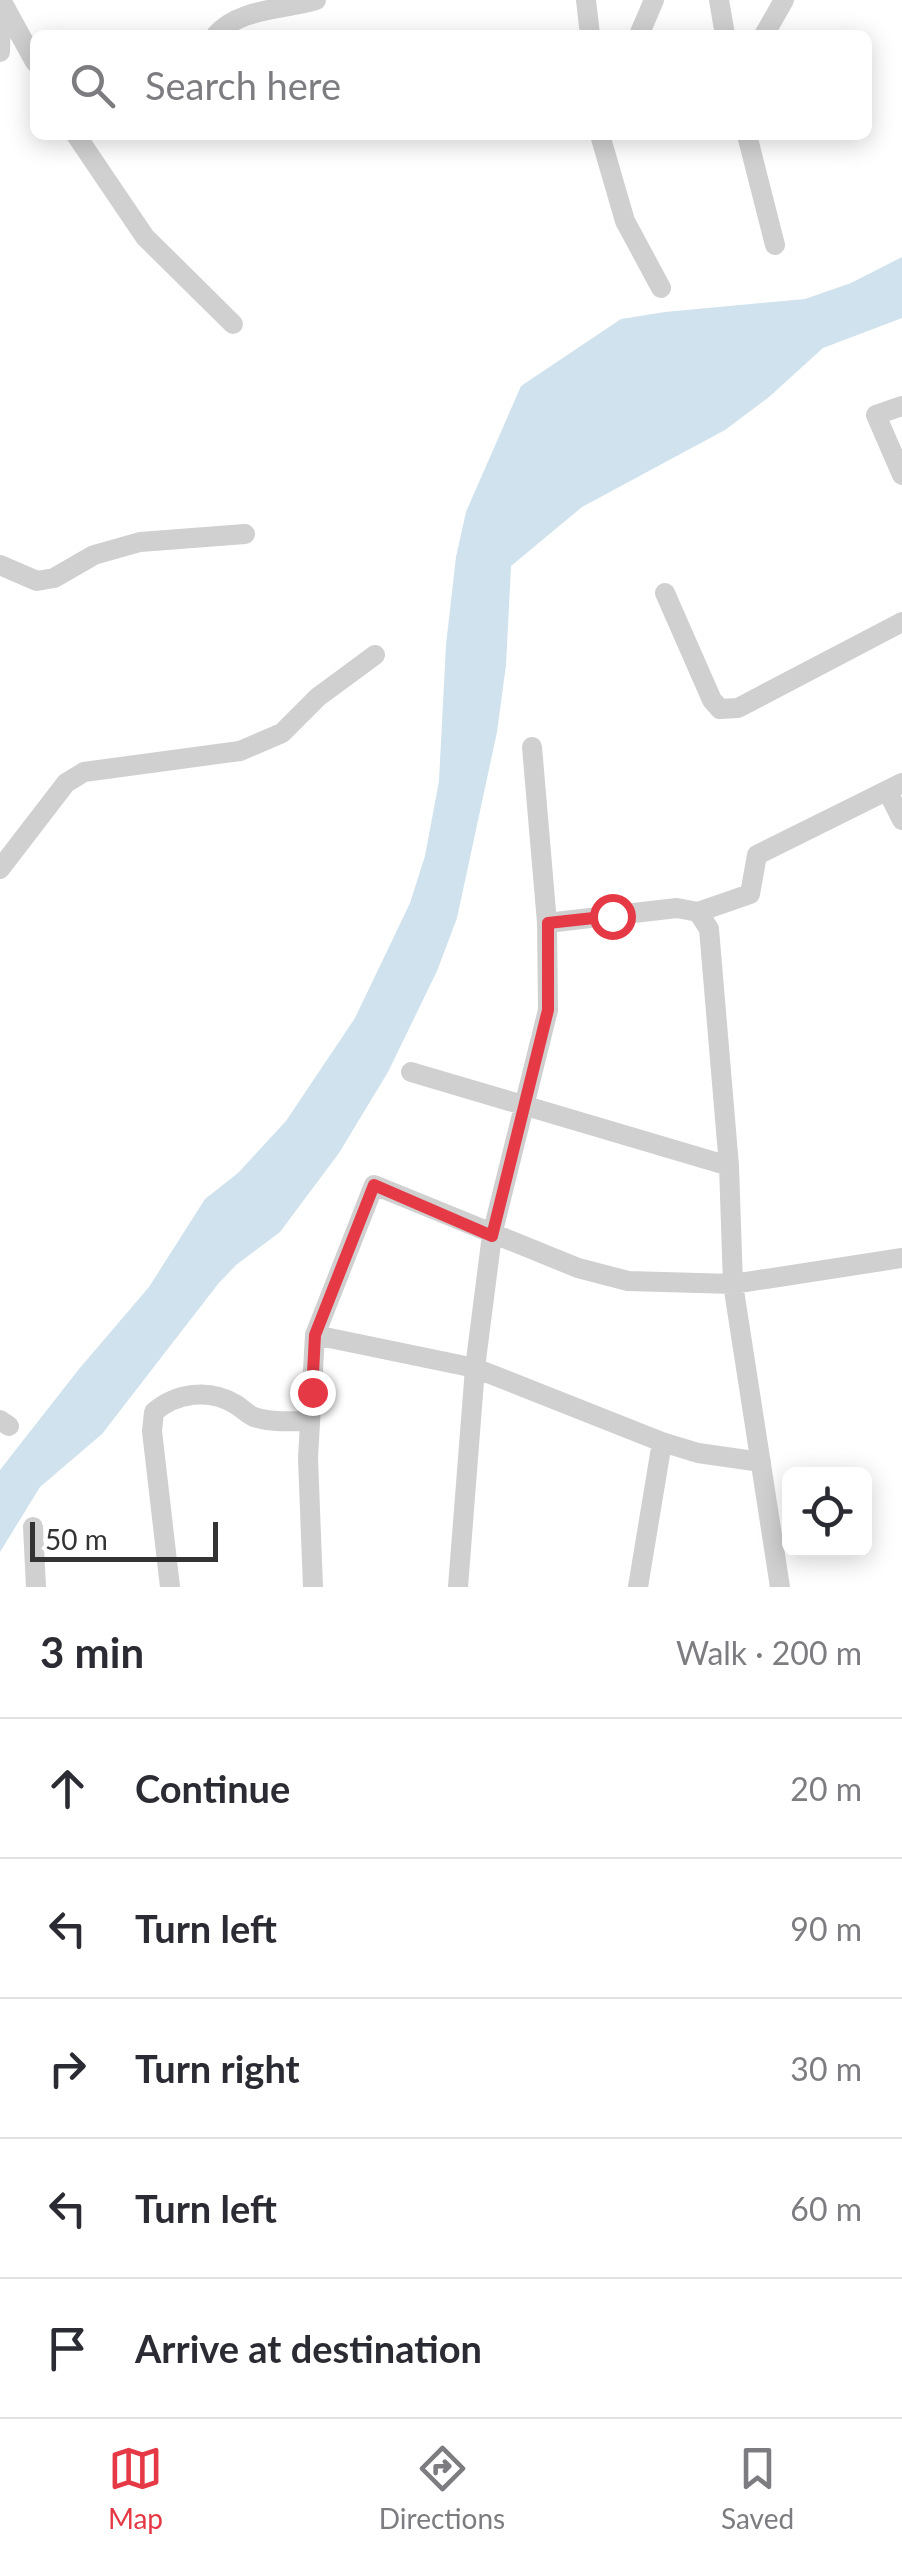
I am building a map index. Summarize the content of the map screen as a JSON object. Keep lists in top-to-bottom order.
{
  "scale_bar": "50 m",
  "page": {
    "search": "Search here",
    "scale": "50 m",
    "heading": ["3 min", "Walk · 200 m"],
    "list": [
      ["Continue", "20 m"],
      ["Turn left", "90 m"],
      ["Turn right", "30 m"],
      ["Turn left", "60 m"],
      "Arrive at destination"
    ],
    "nav": ["Map", "Directions", "Saved"]
  }
}
